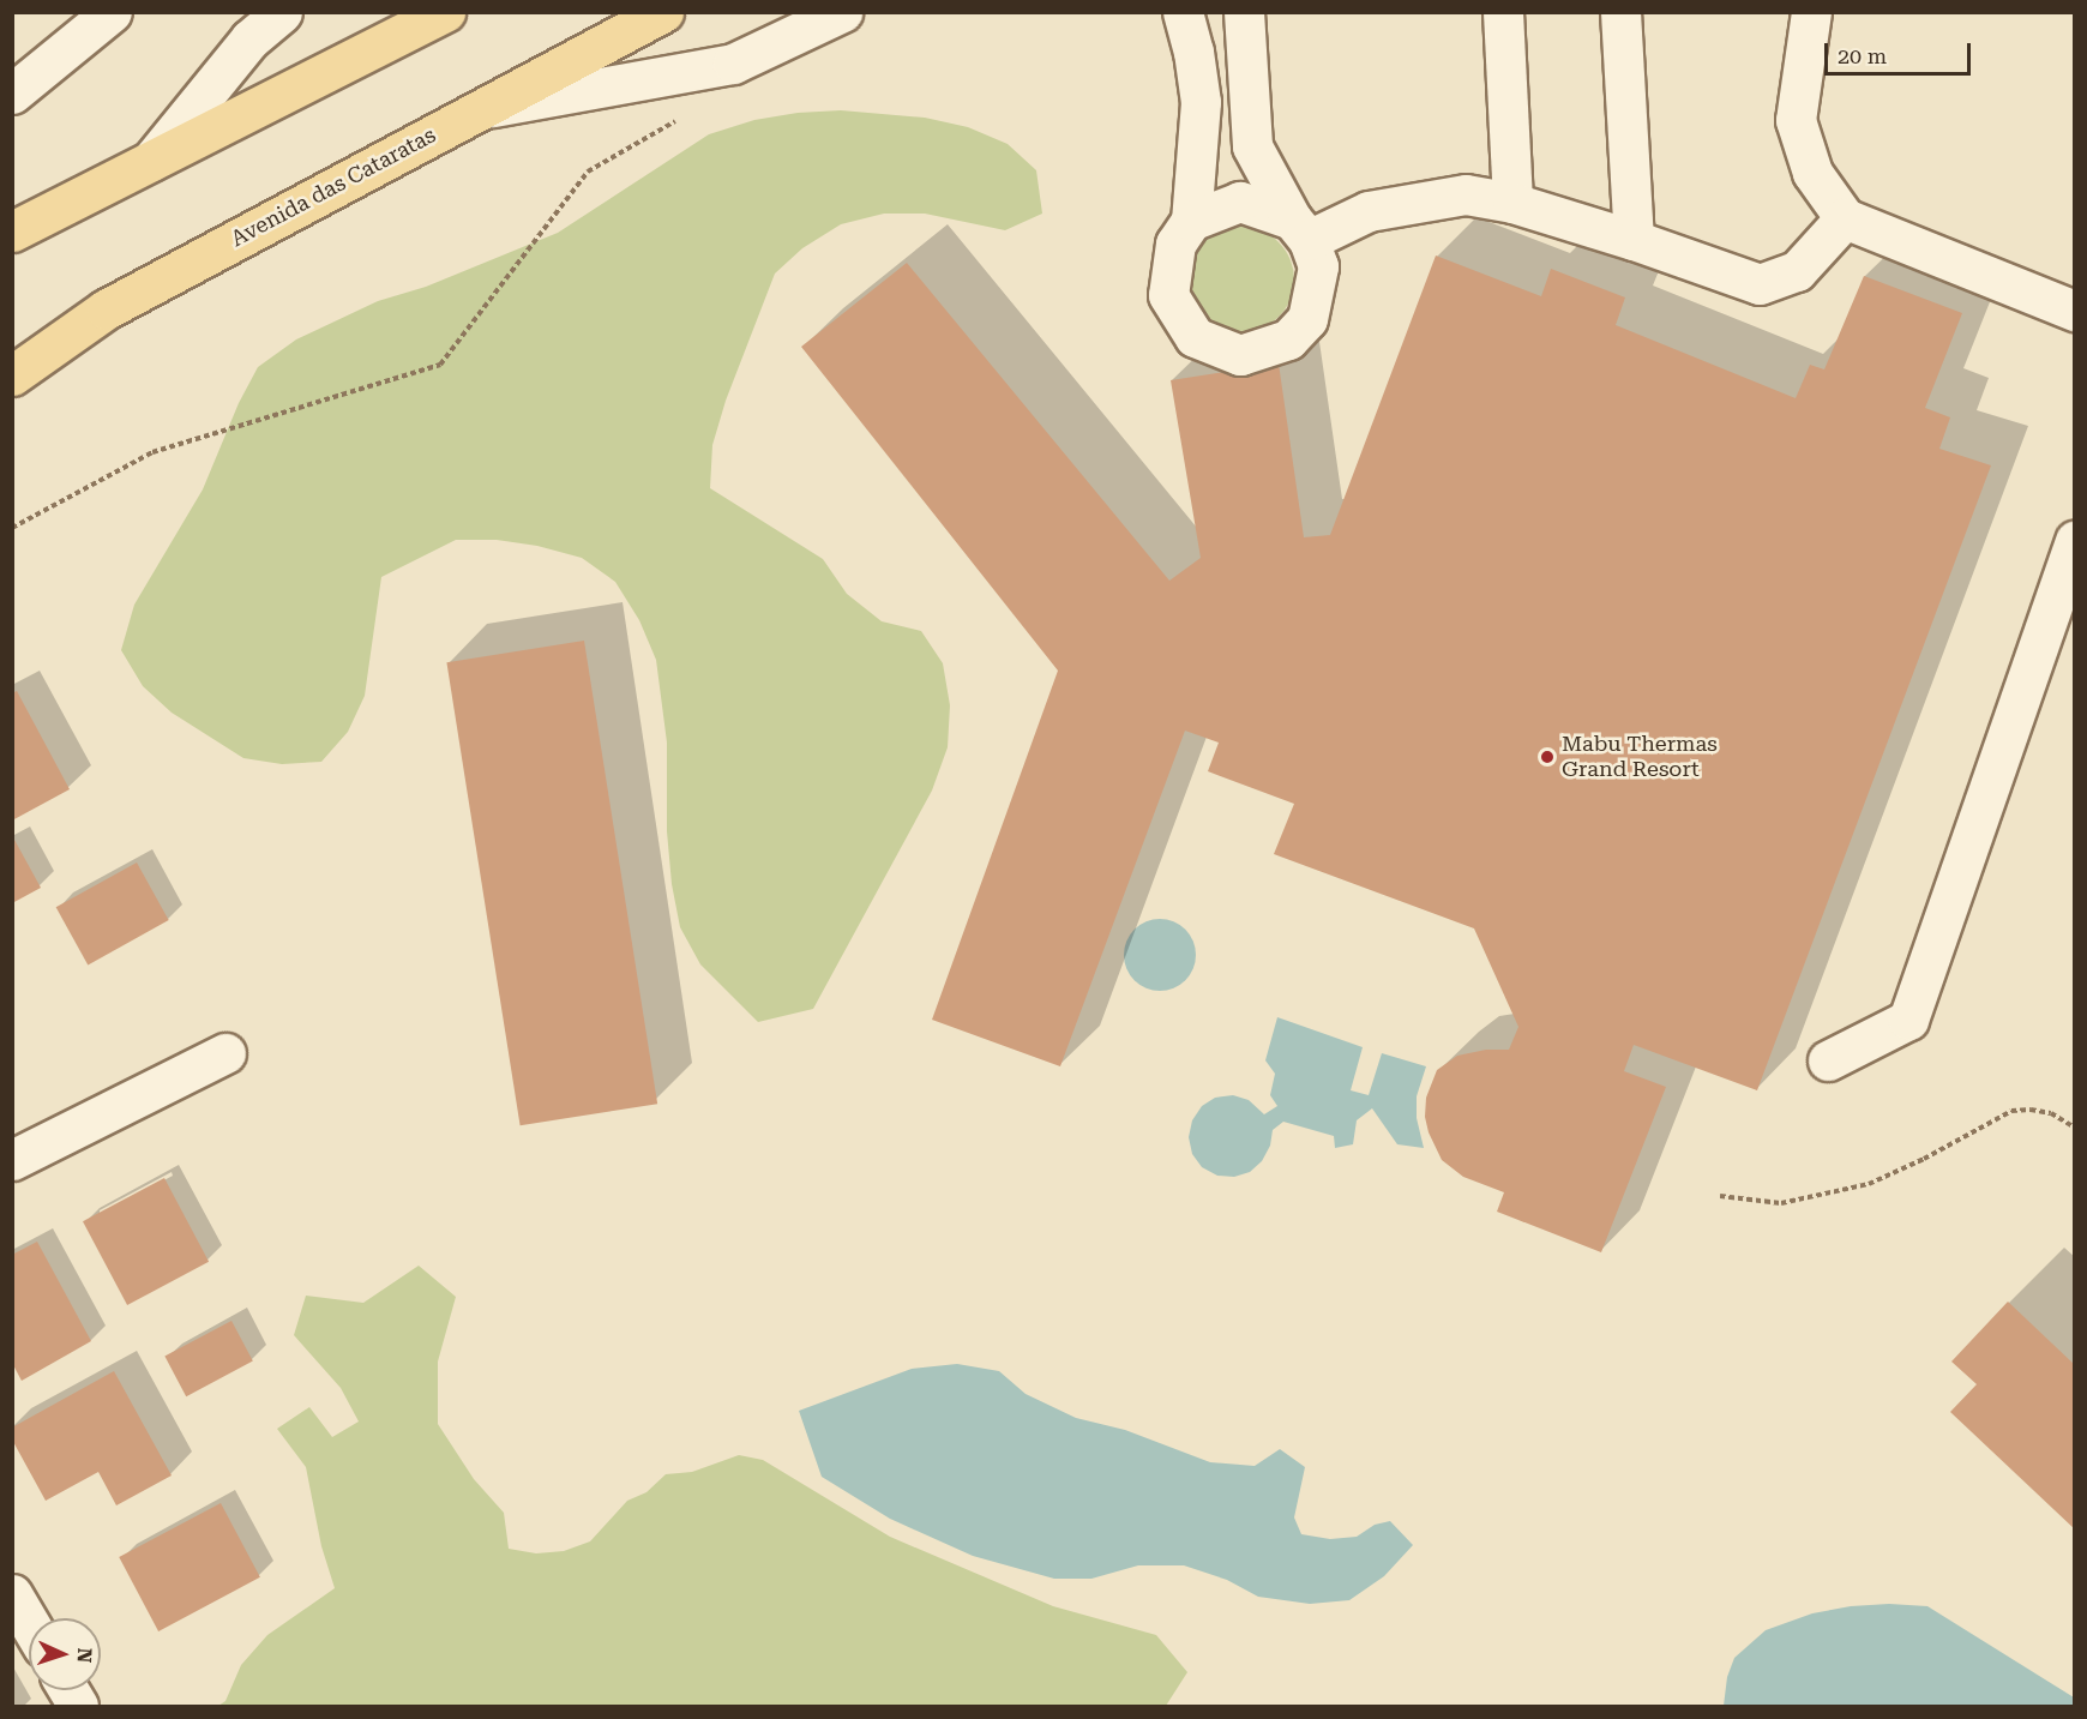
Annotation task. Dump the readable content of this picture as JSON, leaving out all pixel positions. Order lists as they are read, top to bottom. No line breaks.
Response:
{"streets":{"main road":["Avenida das Cataratas"]},"places":["Mabu Thermas Grand Resort"],"scale_bar":"20 m","north":"right"}
